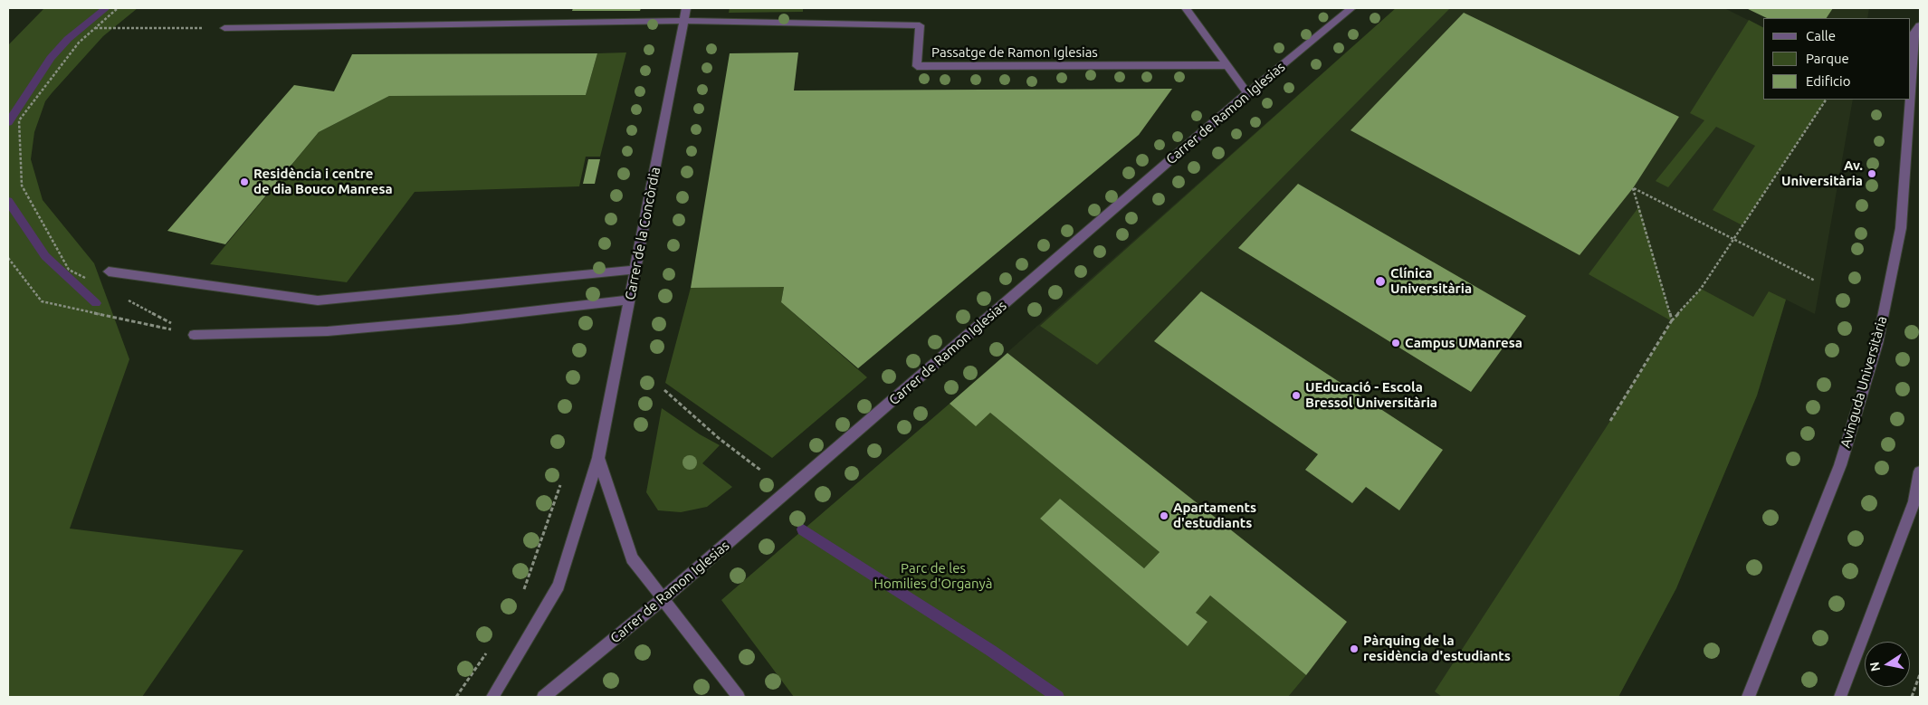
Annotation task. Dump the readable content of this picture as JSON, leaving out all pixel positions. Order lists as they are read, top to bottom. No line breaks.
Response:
{"streets":{"street":["Passatge de Ramon Iglesias","Carrer de Ramon Iglesias","Carrer de la Concòrdia","Avinguda Universitària"]},"crossings":[["Passatge de Ramon Iglesias","Carrer de la Concòrdia"],["Carrer de Ramon Iglesias","Carrer de la Concòrdia"]],"parks":["Parc de les Homilies d'Organyà"],"places":["Av. Universitària","Residència i centre de dia Bouco Manresa","Clínica Universitària","Campus UManresa","UEducació - Escola Bressol Universitària","Apartaments d'estudiants","Pàrquing de la residència d'estudiants"],"legend":["Calle","Parque","Edificio"],"north":"left"}
